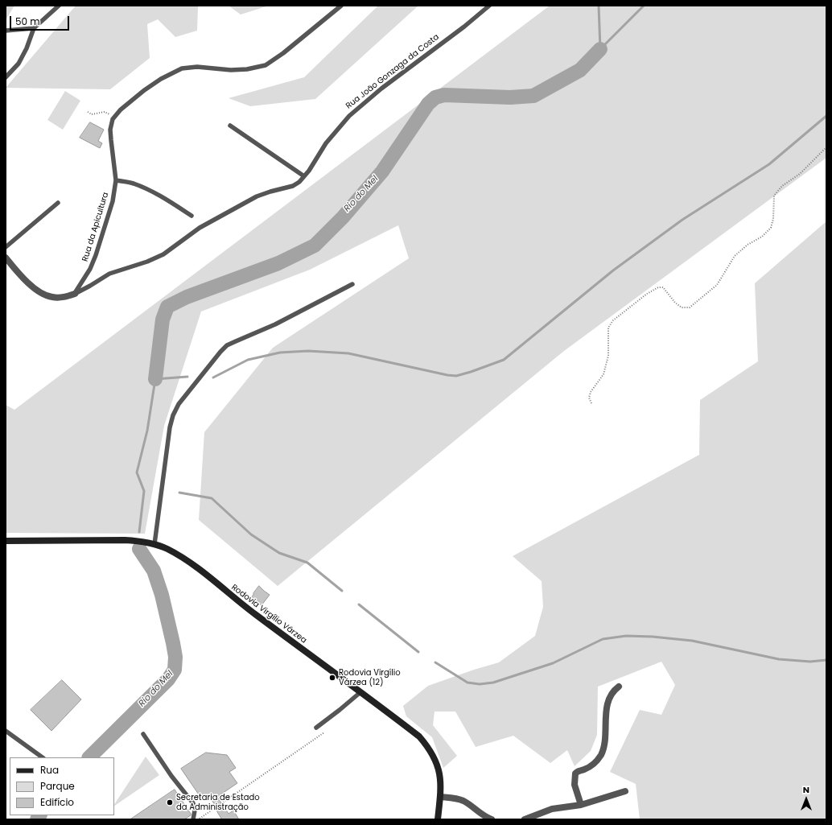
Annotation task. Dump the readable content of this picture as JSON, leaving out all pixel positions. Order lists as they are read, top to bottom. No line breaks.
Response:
{"streets":{"main road":["Rodovia Virgílio Várzea"],"street":["Rua João Gonzaga da Costa"],"lane":["Rua da Apicultura"]},"crossings":[["Rua João Gonzaga da Costa","Rua da Apicultura"]],"water":["Rio do Mel"],"places":["Rodovia Virgílio Várzea (12)","Secretaria de Estado da Administração"],"legend":["Rua","Parque","Edifício"],"scale_bar":"50 m","north":"top"}
